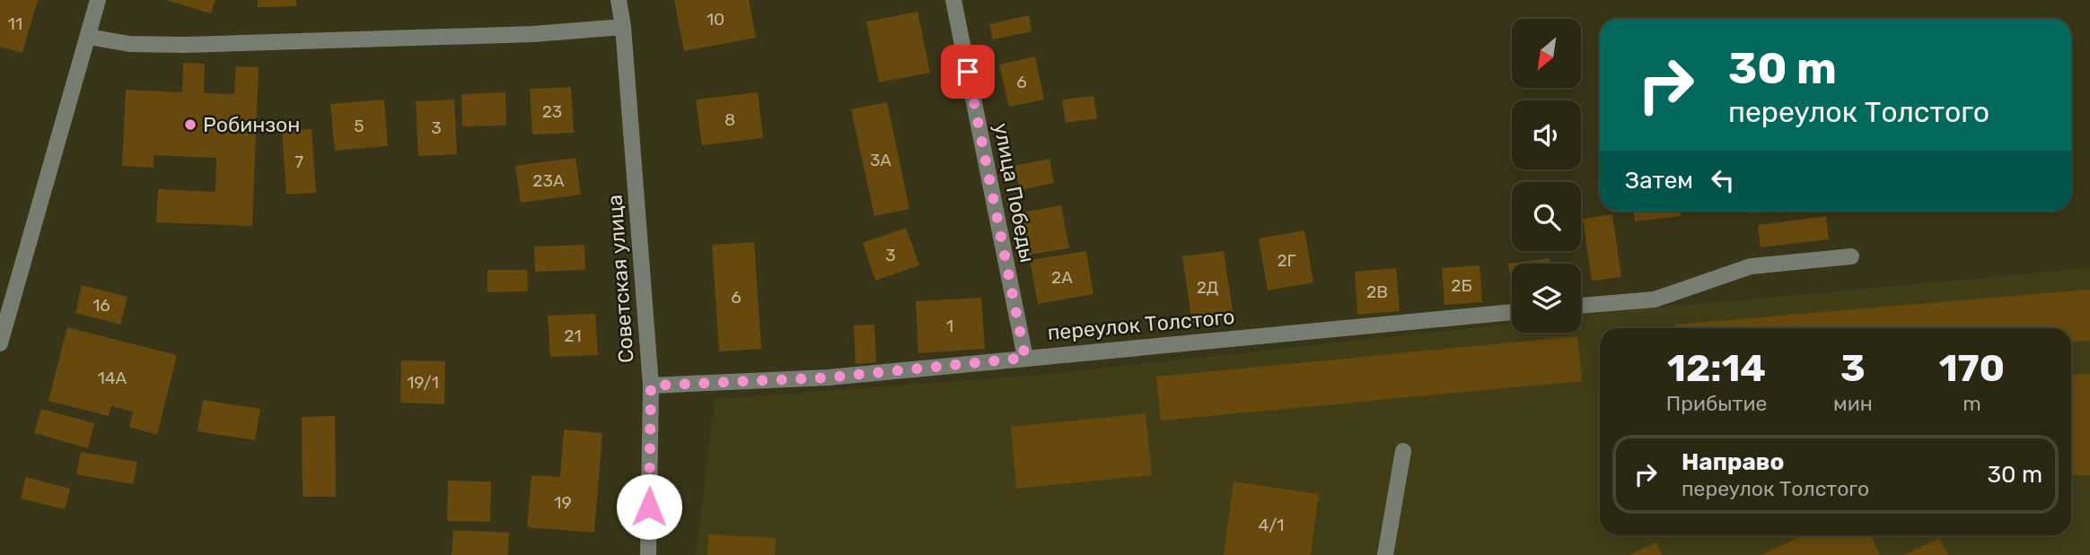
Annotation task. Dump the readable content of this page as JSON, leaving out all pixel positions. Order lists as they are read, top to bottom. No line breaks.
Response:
{"streets":{"street":["улица Победы","Советская улица","переулок Толстого"]},"crossings":[["улица Победы","переулок Толстого"],["Советская улица","переулок Толстого"]],"places":["Робинзон"],"house_numbers":["10","11","6","23","8","5","3","3А","7","23А","3","2Г","2А","2Б","2Д","2В","6","16","1","21","14А","19/1","19","4/1"],"north":"bottom left","page":{"turn":["30 m","переулок Толстого"],"then":"Затем","eta":["12:14","Прибытие","3","мин","170","m"],"list":[{"name":"Направо","note":"переулок Толстого","value":"30 m"}]}}
